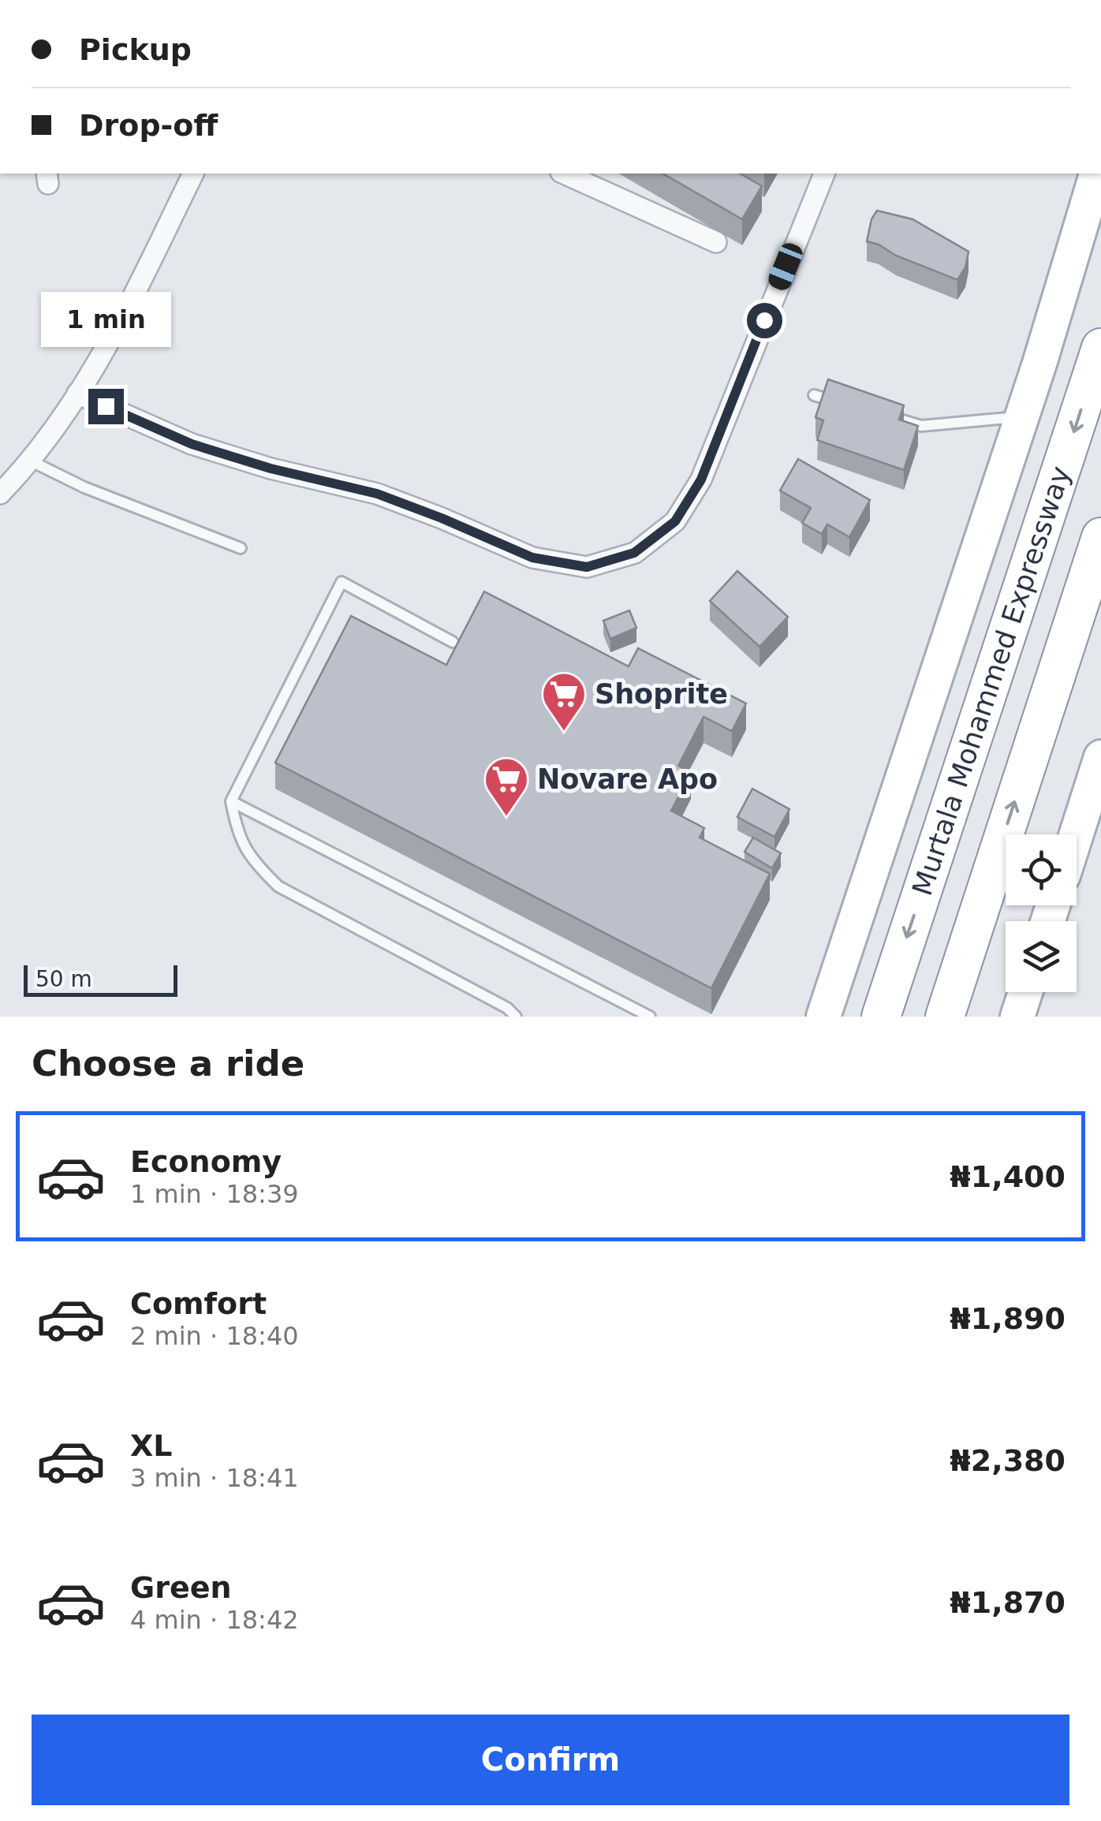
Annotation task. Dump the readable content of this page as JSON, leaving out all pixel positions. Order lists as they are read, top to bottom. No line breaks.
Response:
{"streets":{"highway":["Murtala Mohammed Expressway"]},"places":{"supermarket":["Shoprite","Novare Apo"]},"scale_bar":"50 m","page":{"banner":["Pickup","Drop-off"],"bubble":"1 min","scale":"50 m","heading":"Choose a ride","list":[{"name":"Economy","note":"1 min · 18:39","value":"₦1,400"},{"name":"Comfort","note":"2 min · 18:40","value":"₦1,890"},{"name":"XL","note":"3 min · 18:41","value":"₦2,380"},{"name":"Green","note":"4 min · 18:42","value":"₦1,870"}],"buttons":"Confirm"}}
